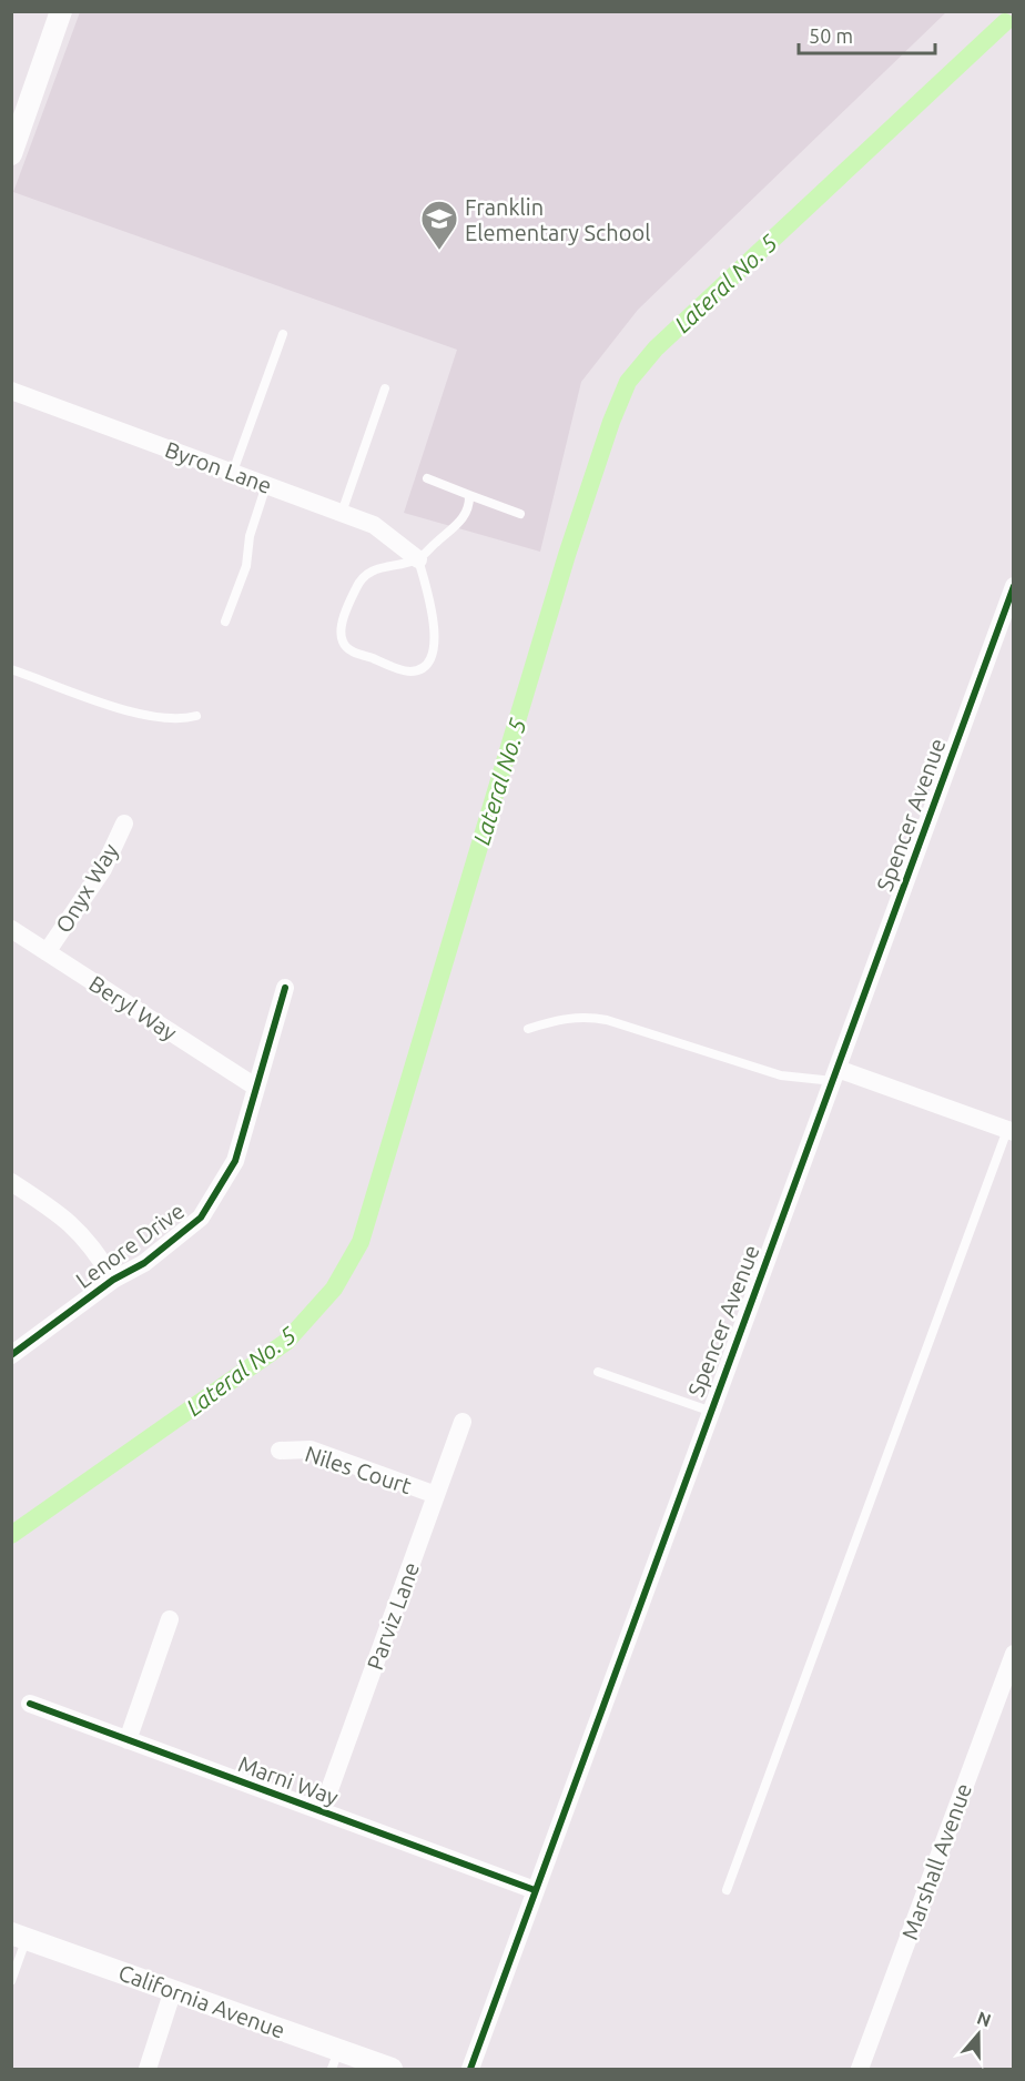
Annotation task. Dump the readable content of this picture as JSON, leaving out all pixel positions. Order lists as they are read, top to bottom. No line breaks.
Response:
{"streets":{"street":["Byron Lane","Spencer Avenue","Onyx Way","Beryl Way","Lenore Drive","Niles Court","Parviz Lane","Marni Way","Marshall Avenue","California Avenue"]},"crossings":[["Spencer Avenue","Marni Way"],["Onyx Way","Beryl Way"],["Beryl Way","Lenore Drive"],["Niles Court","Parviz Lane"],["Parviz Lane","Marni Way"]],"water":["Lateral No. 5"],"places":{"school or university":["Franklin Elementary School"]},"scale_bar":"50 m","north":"top"}
